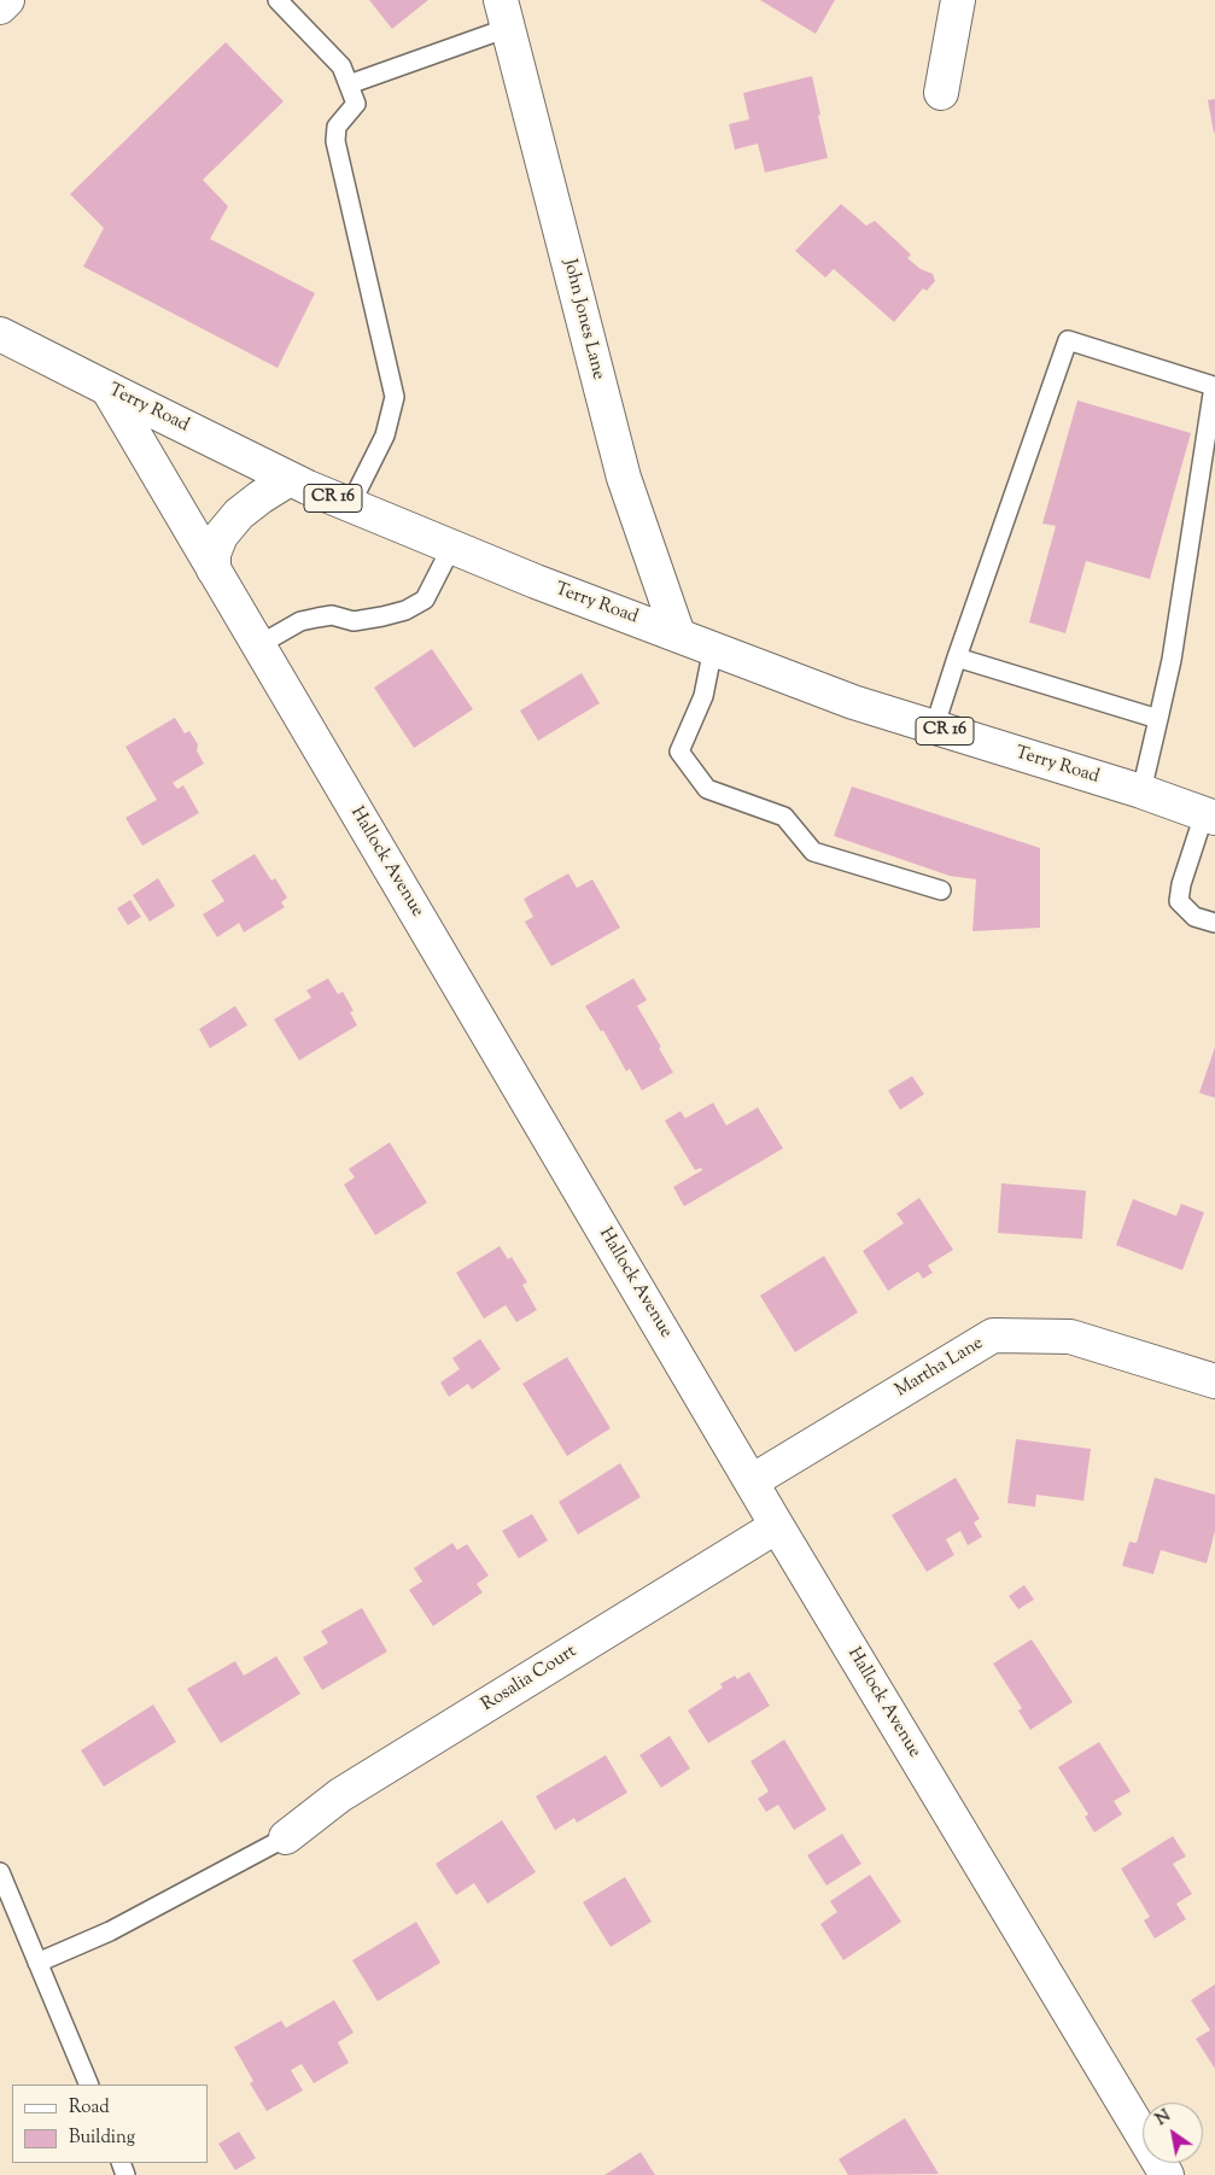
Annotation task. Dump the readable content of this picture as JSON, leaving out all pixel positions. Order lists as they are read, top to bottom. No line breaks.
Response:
{"streets":{"street":["John Jones Lane","Terry Road","CR 16","Hallock Avenue","Martha Lane","Rosalia Court"]},"crossings":[["John Jones Lane","Terry Road"],["Terry Road","Hallock Avenue"],["Hallock Avenue","Martha Lane"],["Hallock Avenue","Rosalia Court"]],"legend":["Road","Building"],"north":"top left"}
